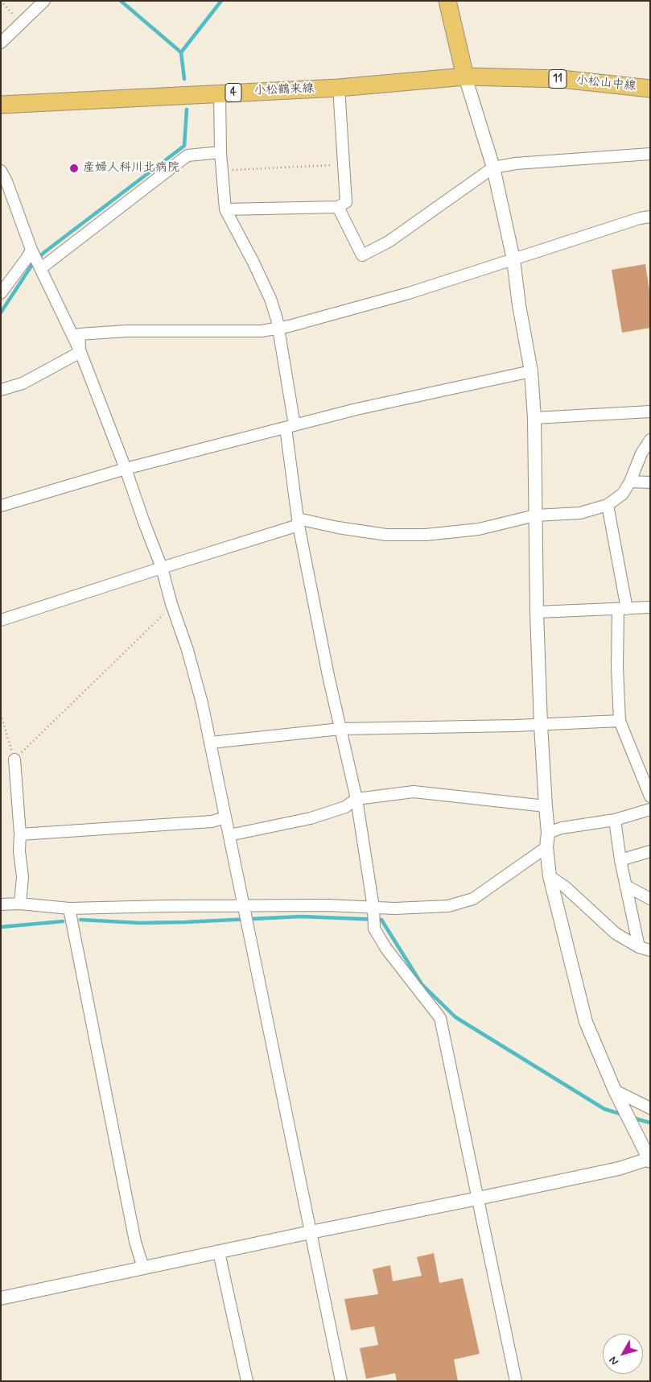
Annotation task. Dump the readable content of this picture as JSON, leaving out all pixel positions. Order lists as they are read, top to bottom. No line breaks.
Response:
{"streets":{"main road":["11","小松山中線","小松鶴来線","4"]},"crossings":[["小松山中線","小松鶴来線"]],"places":["産婦人科川北病院"],"north":"bottom left"}
